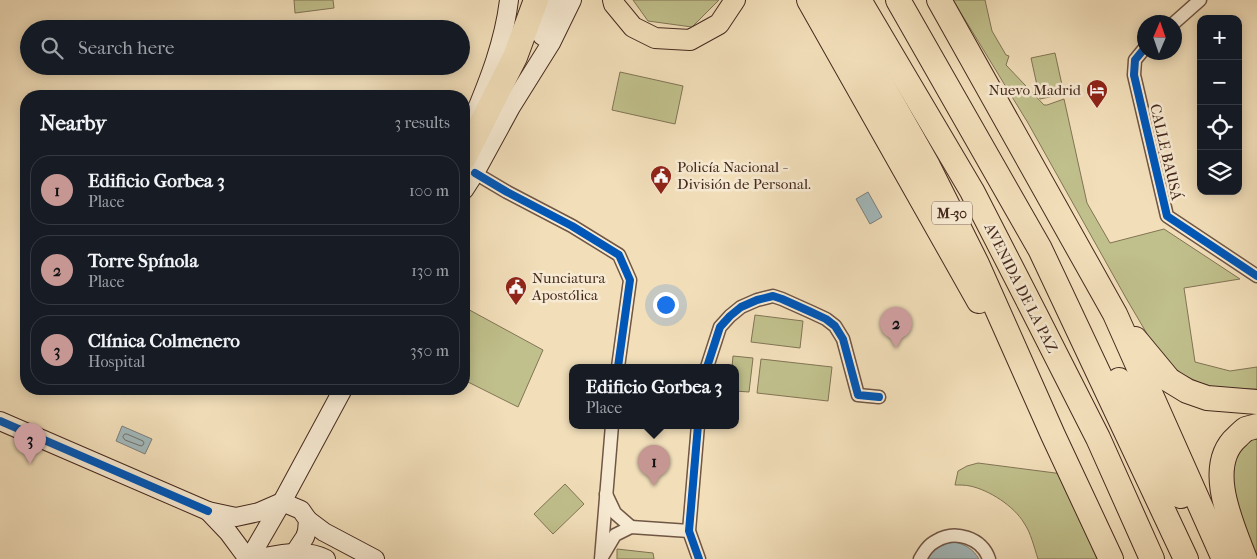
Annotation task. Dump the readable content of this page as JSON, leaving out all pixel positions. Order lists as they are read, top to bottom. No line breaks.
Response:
{"streets":{"highway":["M-30","AVENIDA DE LA PAZ"],"street":["CALLE BAUSÁ"]},"places":{"hotel":["Nuevo Madrid"],"public building":["Policía Nacional - División de Personal.","Nunciatura Apostólica"]},"north":"top","page":{"map_buttons":["+","−"],"search":"Search here","heading":["Nearby","3 results"],"list":[{"mark":"1","name":"Edificio Gorbea 3","note":"Place","value":"100 m"},{"mark":"2","name":"Torre Spínola","note":"Place","value":"130 m"},{"mark":"3","name":"Clínica Colmenero","note":"Hospital","value":"350 m"}],"pins":["2","3","1"],"popup":["Edificio Gorbea 3","Place"]}}
